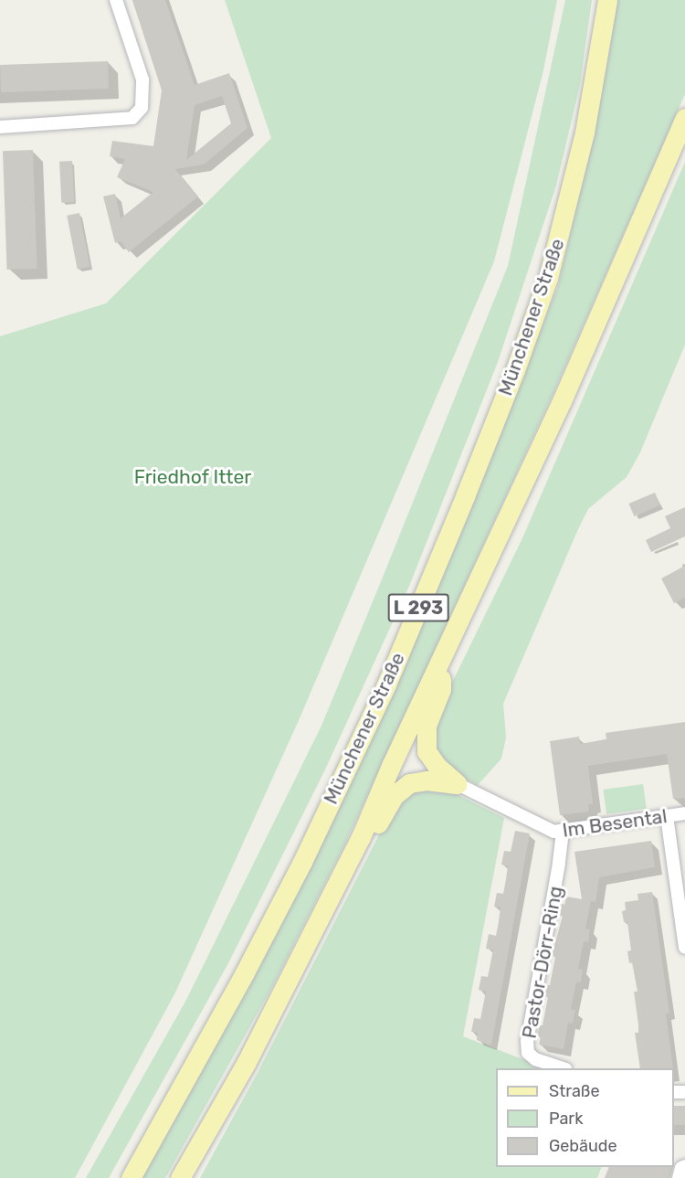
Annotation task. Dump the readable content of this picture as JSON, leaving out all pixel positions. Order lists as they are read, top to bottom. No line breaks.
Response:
{"streets":{"main road":["Münchener Straße","L 293"],"street":["Im Besental","Pastor-Dörr-Ring"]},"crossings":[["Im Besental","Pastor-Dörr-Ring"]],"parks":["Friedhof Itter"],"legend":["Straße","Park","Gebäude"]}
